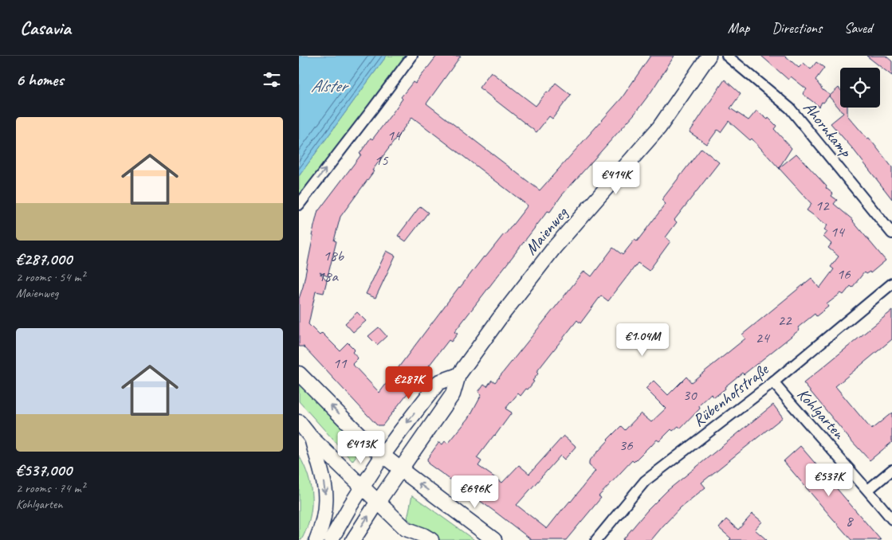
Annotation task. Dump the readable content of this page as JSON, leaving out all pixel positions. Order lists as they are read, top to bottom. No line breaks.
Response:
{"streets":{"main road":["Maienweg"],"street":["Ahornkamp","Rübenhofstraße","Kohlgarten"]},"crossings":[["Rübenhofstraße","Kohlgarten"]],"water":["Alster"],"house_numbers":["14","15","12","14","18b","16","18a","22","24","11","30","36","8"],"page":{"header":"Casavia","nav":["Map","Directions","Saved"],"heading":"6 homes","list":[{"name":"€287,000","note":"2 rooms · 54 m² · Maienweg"},{"name":"€537,000","note":"2 rooms · 74 m² · Kohlgarten"}],"price":["€414K","€1.04M","€287K","€413K","€537K","€696K"]}}
